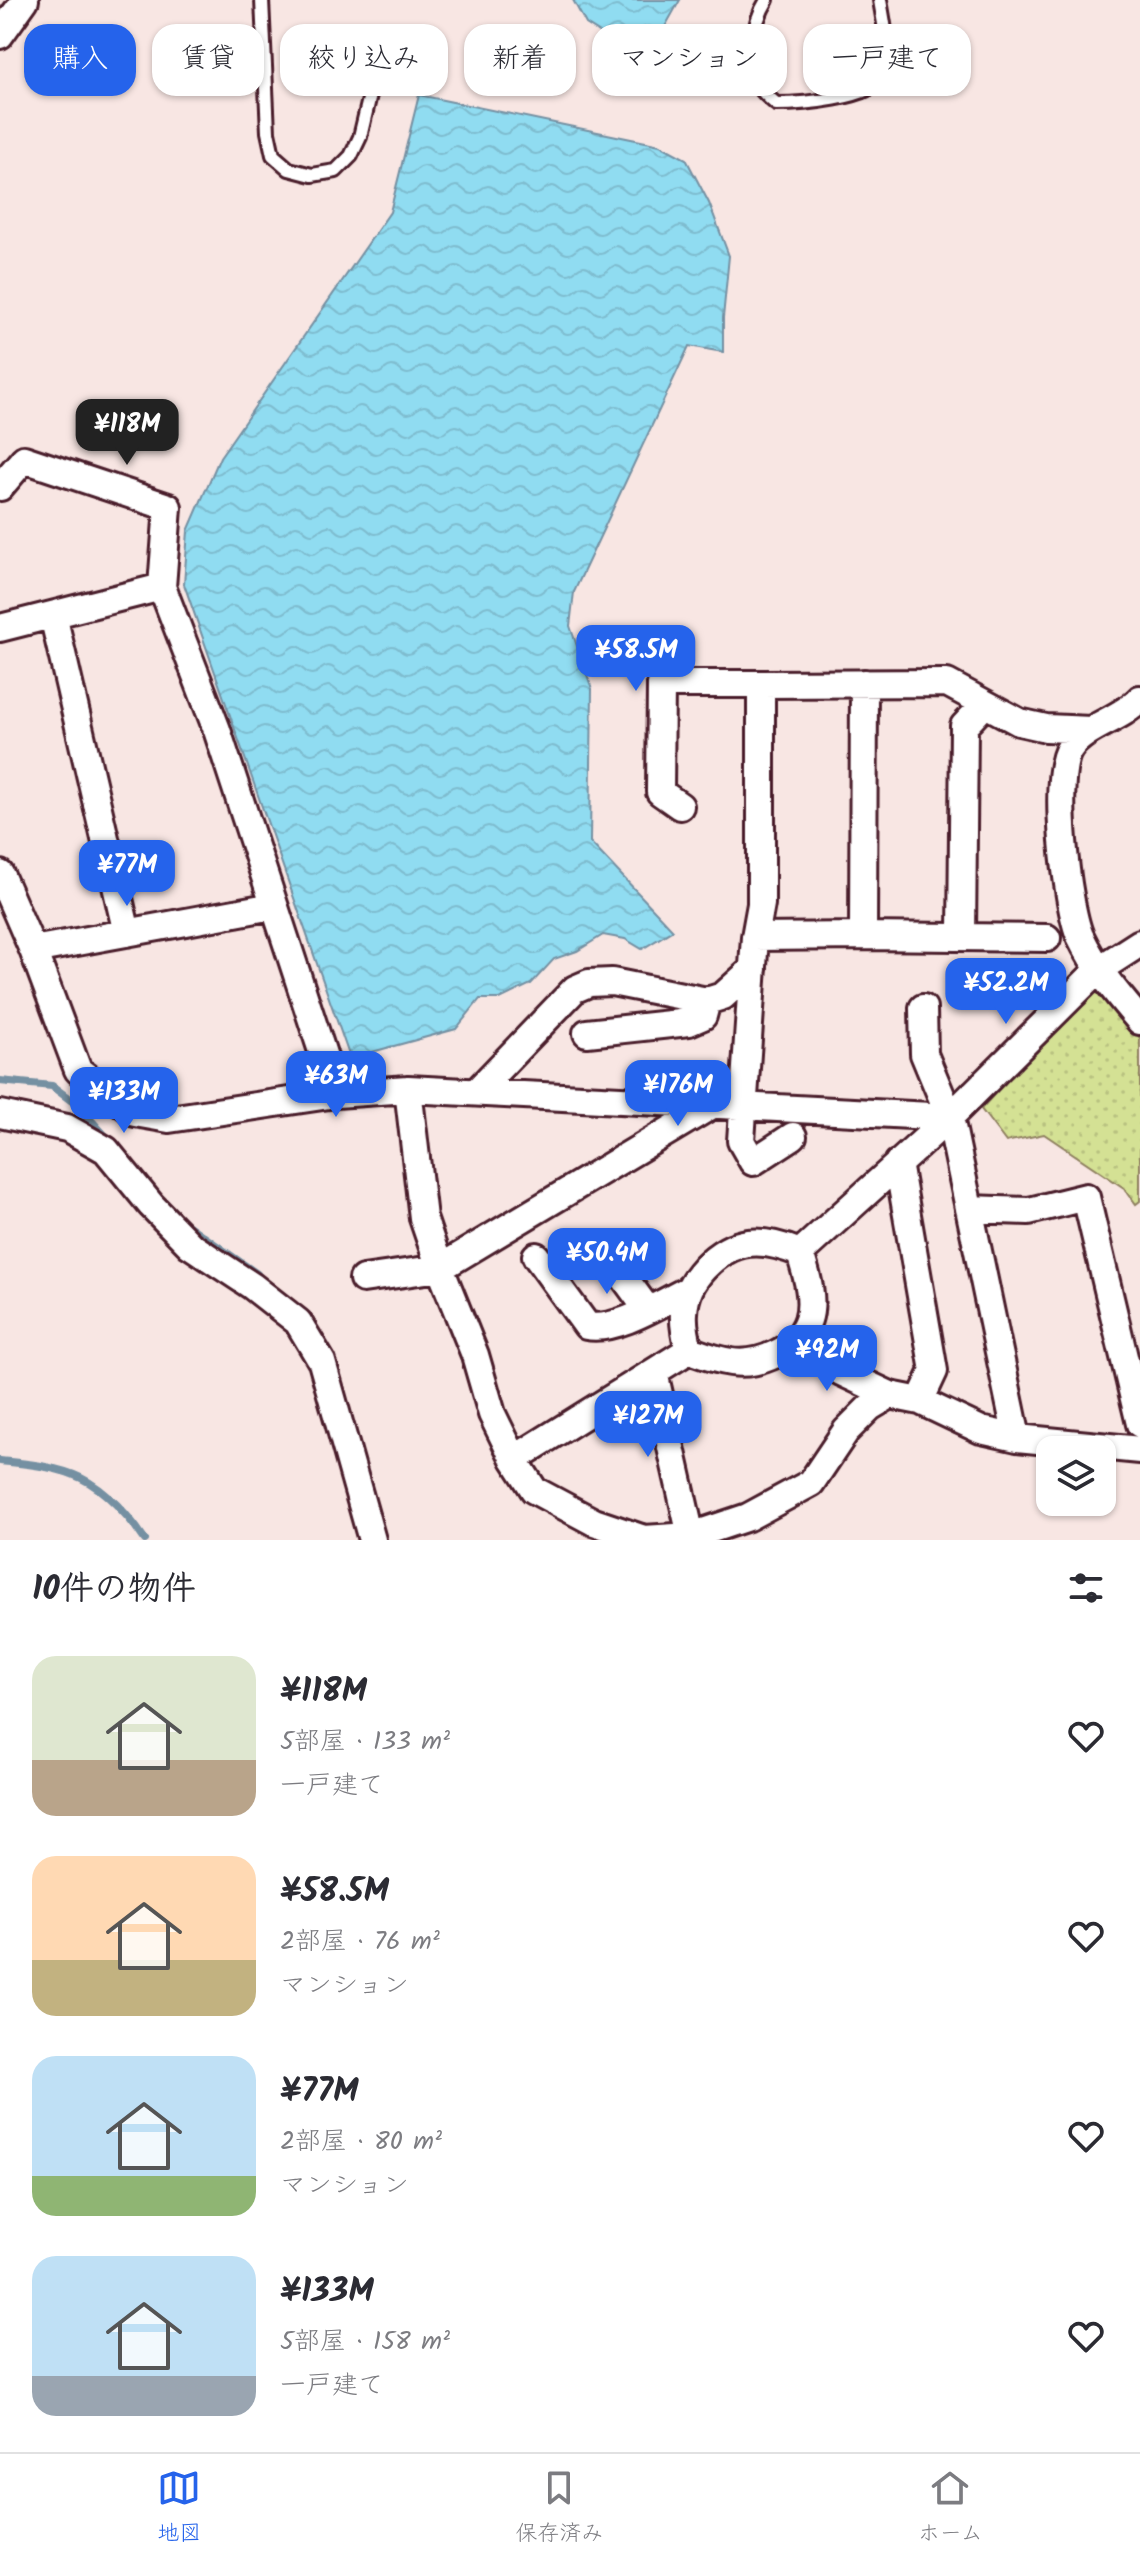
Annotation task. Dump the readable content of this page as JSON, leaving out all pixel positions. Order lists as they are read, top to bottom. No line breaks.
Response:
{"page":{"chip":["購入","賃貸","絞り込み","新着","マンション","一戸建て"],"price":["¥118M","¥58.5M","¥77M","¥52.2M","¥63M","¥176M","¥133M","¥50.4M","¥92M","¥127M"],"heading":"10件の物件","list":[{"name":"¥118M","note":"5部屋 · 133 m² · 一戸建て"},{"name":"¥58.5M","note":"2部屋 · 76 m² · マンション"},{"name":"¥77M","note":"2部屋 · 80 m² · マンション"},{"name":"¥133M","note":"5部屋 · 158 m² · 一戸建て"}],"tabs":["地図","保存済み","ホーム"]}}
